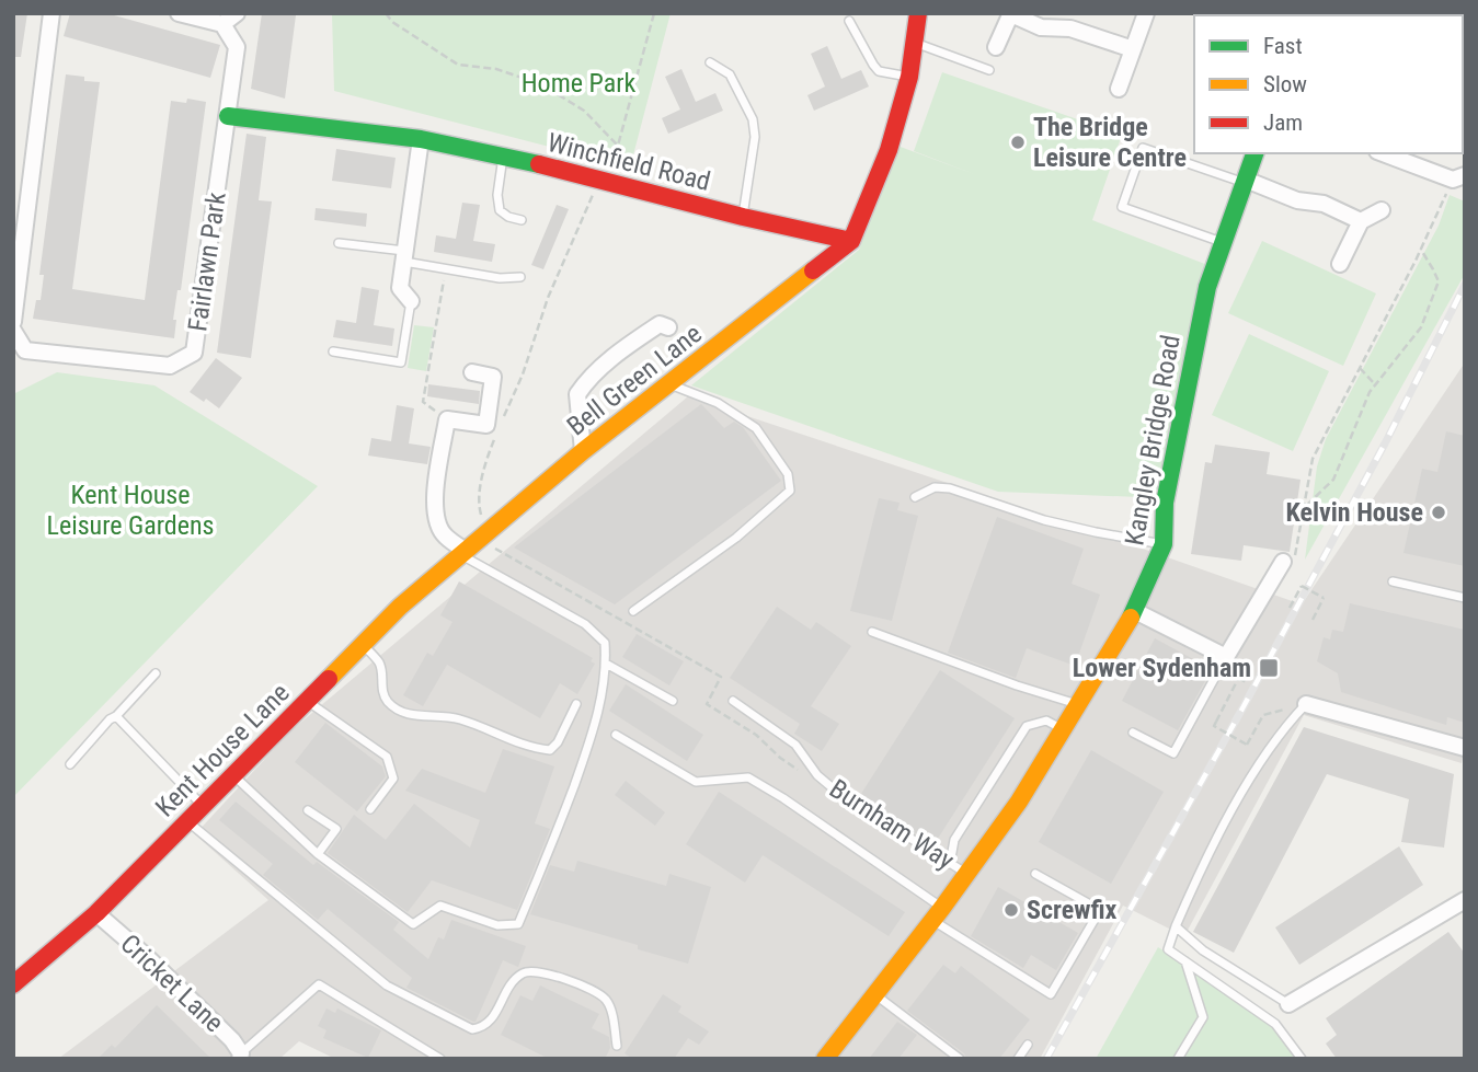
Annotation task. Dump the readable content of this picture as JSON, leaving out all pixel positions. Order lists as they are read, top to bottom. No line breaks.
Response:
{"streets":{"street":["Winchfield Road","Fairlawn Park","Bell Green Lane","Kangley Bridge Road","Kent House Lane","Cricket Lane"],"lane":["Burnham Way"]},"crossings":[["Winchfield Road","Fairlawn Park"],["Winchfield Road","Bell Green Lane"],["Bell Green Lane","Kent House Lane"],["Kangley Bridge Road","Burnham Way"],["Kent House Lane","Cricket Lane"]],"parks":["Home Park","Kent House Leisure Gardens"],"places":{"other":["The Bridge Leisure Centre","Kelvin House","Screwfix"],"transit":["Lower Sydenham"]},"legend":["Fast","Slow","Jam"]}
